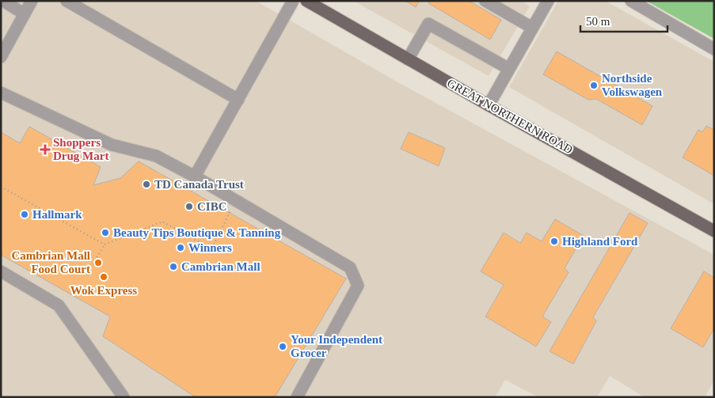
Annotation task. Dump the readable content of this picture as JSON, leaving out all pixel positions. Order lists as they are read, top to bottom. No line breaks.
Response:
{"streets":{"main road":["GREAT NORTHERN ROAD"]},"places":{"other":["Northside Volkswagen","TD Canada Trust","CIBC","Hallmark","Beauty Tips Boutique & Tanning","Highland Ford","Winners","Cambrian Mall Food Court","Cambrian Mall","Wok Express","Your Independent Grocer"],"health":["Shoppers Drug Mart"]},"scale_bar":"50 m"}
